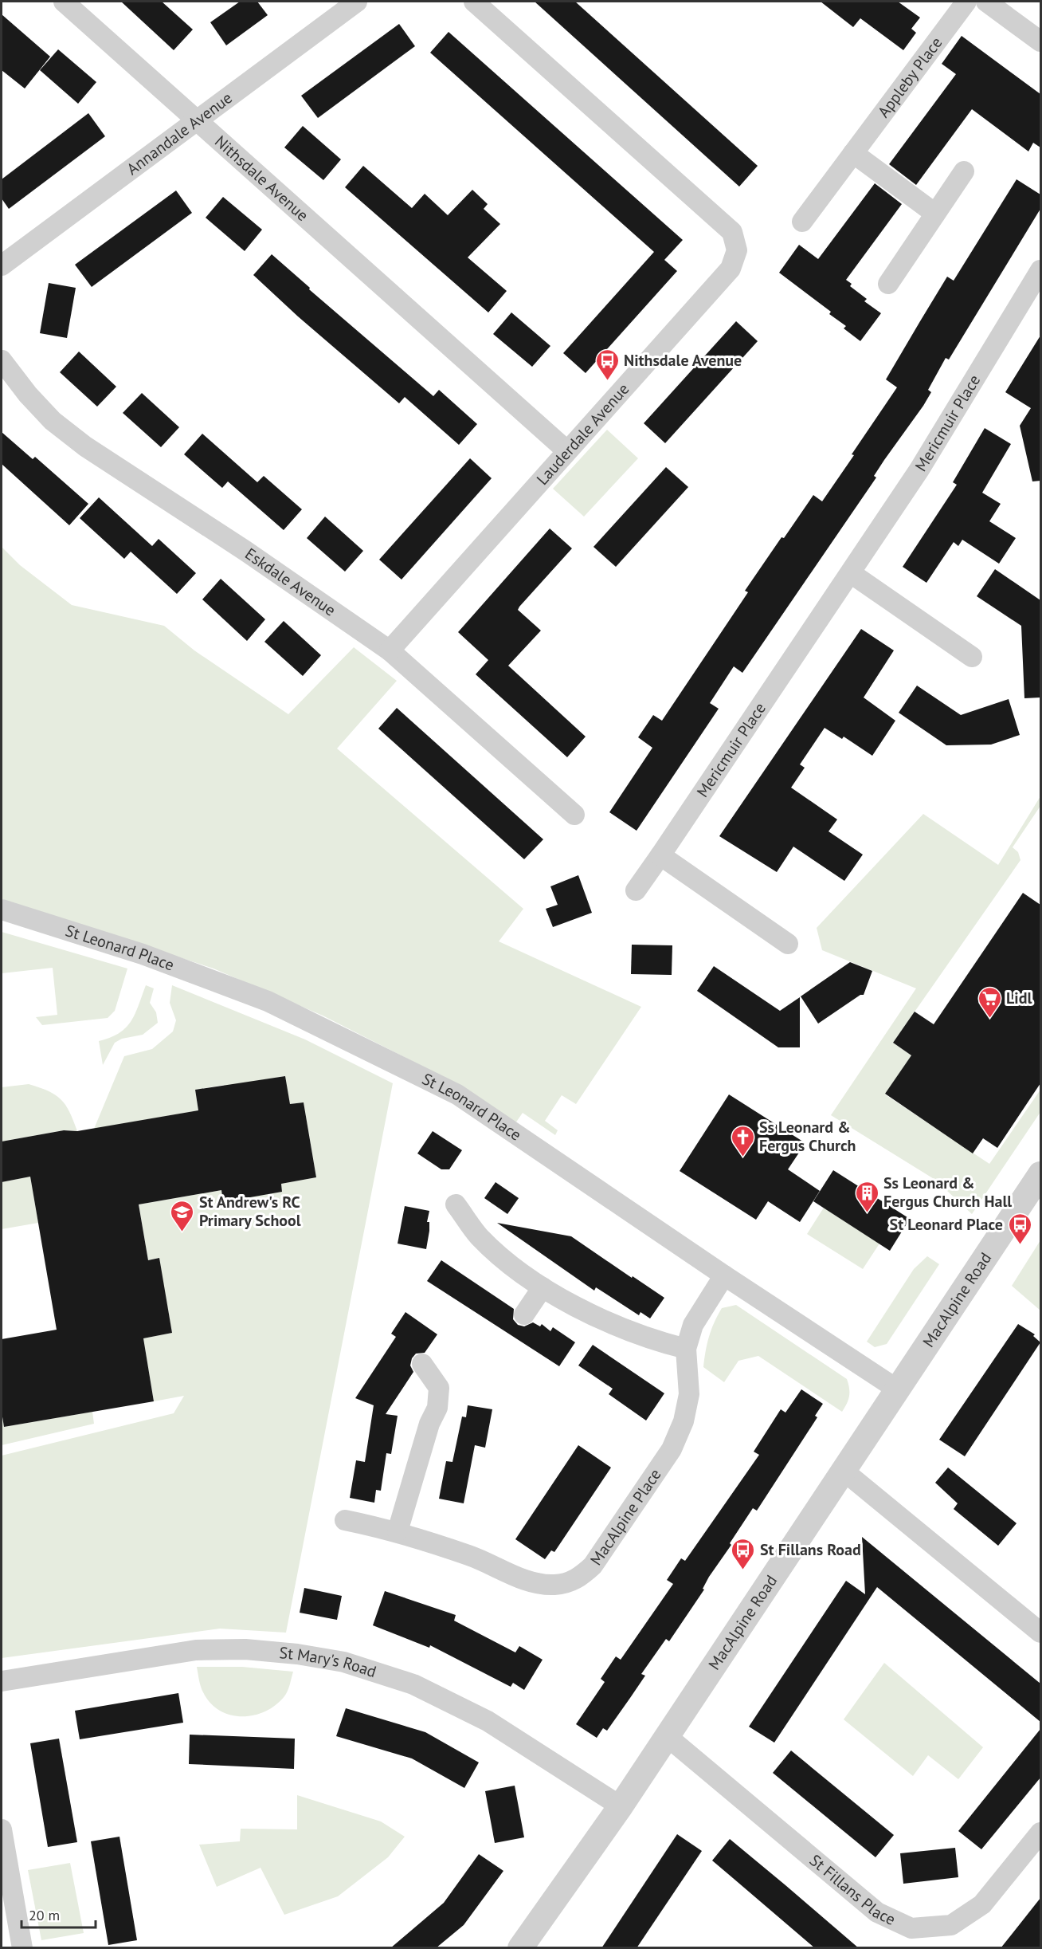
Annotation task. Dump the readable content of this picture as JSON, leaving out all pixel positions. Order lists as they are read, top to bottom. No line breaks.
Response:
{"streets":{"street":["Appleby Place","Annandale Avenue","Nithsdale Avenue","Mericmuir Place","Lauderdale Avenue","Eskdale Avenue","St Leonard Place","MacAlpine Road","MacAlpine Place","St Mary's Road","St Fillans Place"]},"crossings":[["Annandale Avenue","Nithsdale Avenue"],["Nithsdale Avenue","Lauderdale Avenue"],["Lauderdale Avenue","Eskdale Avenue"],["St Leonard Place","MacAlpine Road"],["St Leonard Place","MacAlpine Place"],["MacAlpine Road","St Mary's Road"],["MacAlpine Road","St Fillans Place"]],"places":{"bus stop":["Nithsdale Avenue","St Leonard Place","St Fillans Road"],"supermarket":["Lidl"],"church":["Ss Leonard & Fergus Church"],"building":["Ss Leonard & Fergus Church Hall"],"school or university":["St Andrew's RC Primary School"]},"scale_bar":"20 m"}
